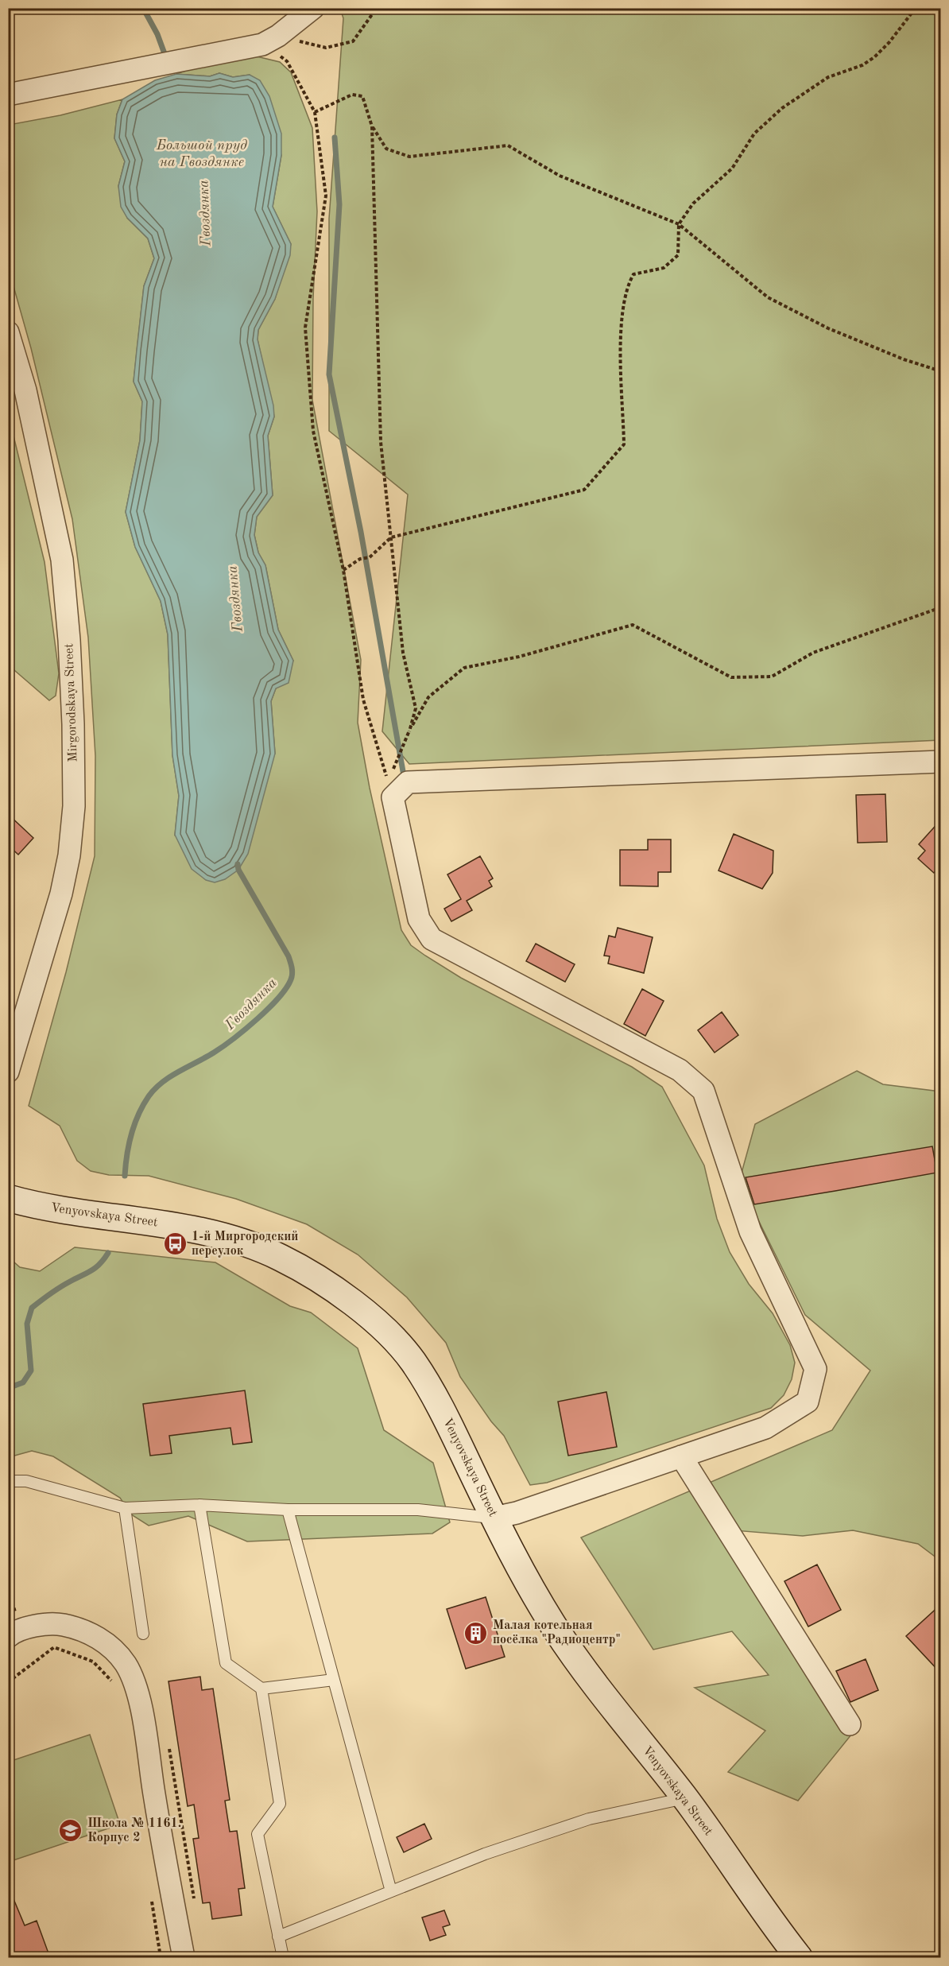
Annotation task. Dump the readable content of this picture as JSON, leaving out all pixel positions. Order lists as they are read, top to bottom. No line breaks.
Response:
{"streets":{"street":["Mirgorodskaya Street","Venyovskaya Street"]},"water":["Большой пруд на Гвоздянке","Гвоздянка"],"places":{"bus stop":["1-й Миргородский переулок"],"building":["Малая котельная посёлка \"Радиоцентр\""],"school or university":["Школа № 1161. Корпус 2"]}}
